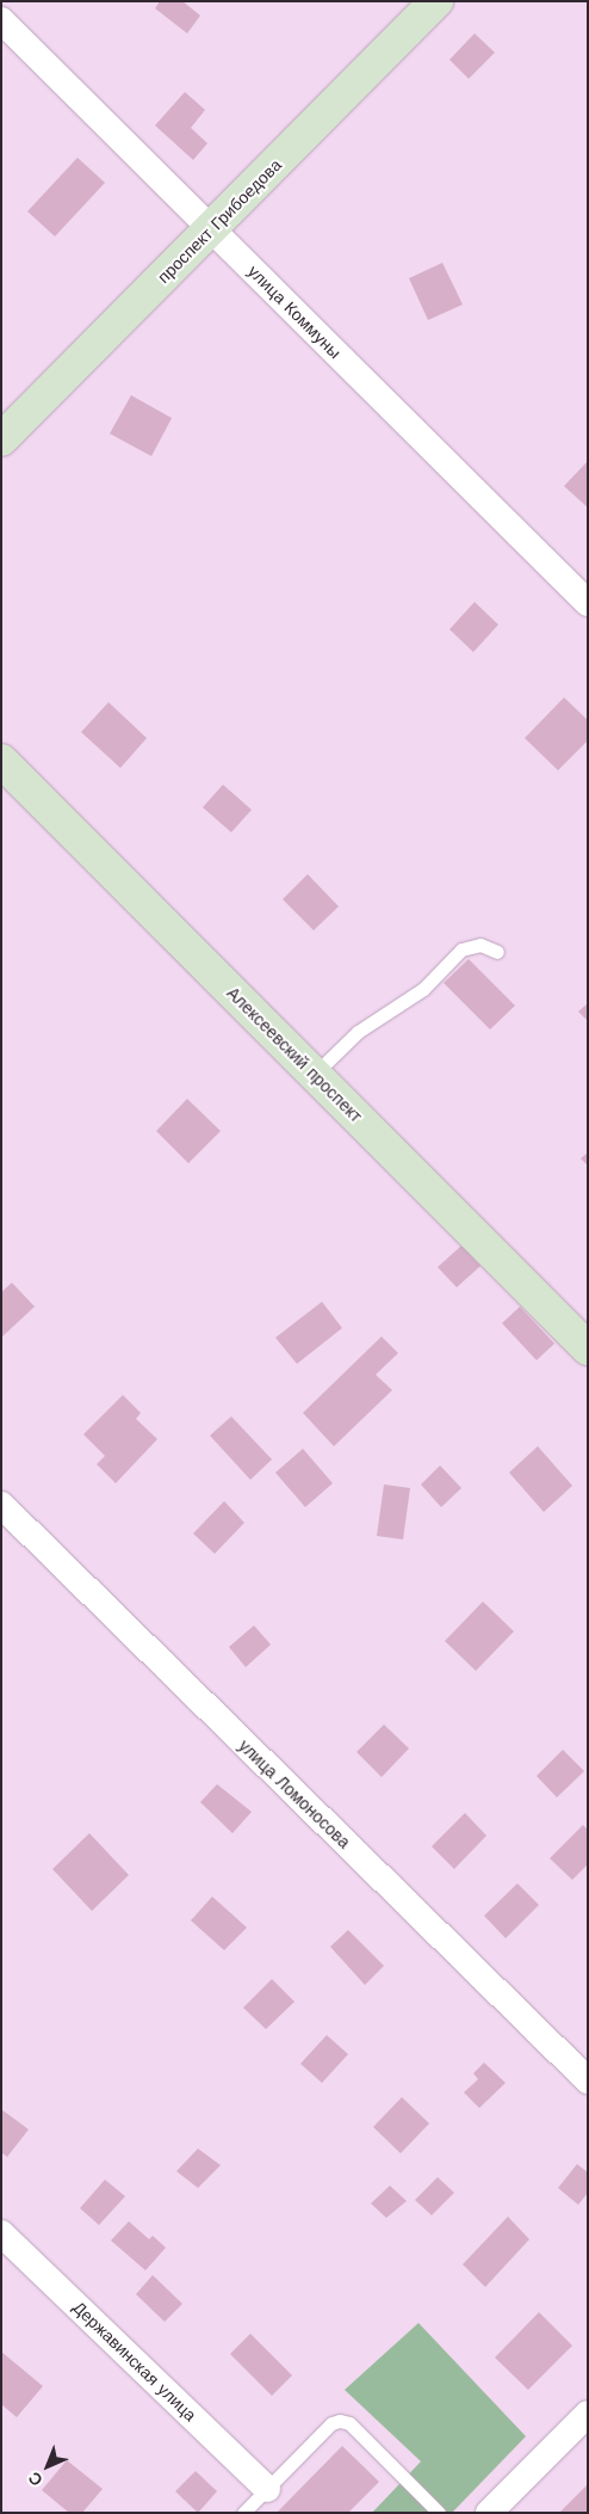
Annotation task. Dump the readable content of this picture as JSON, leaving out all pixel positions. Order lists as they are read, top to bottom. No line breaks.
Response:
{"streets":{"street":["проспект Грибоедова","улица Коммуны","Алексеевский проспект","улица Ломоносова","Державинская улица"]},"crossings":[["проспект Грибоедова","улица Коммуны"]],"north":"bottom left"}
